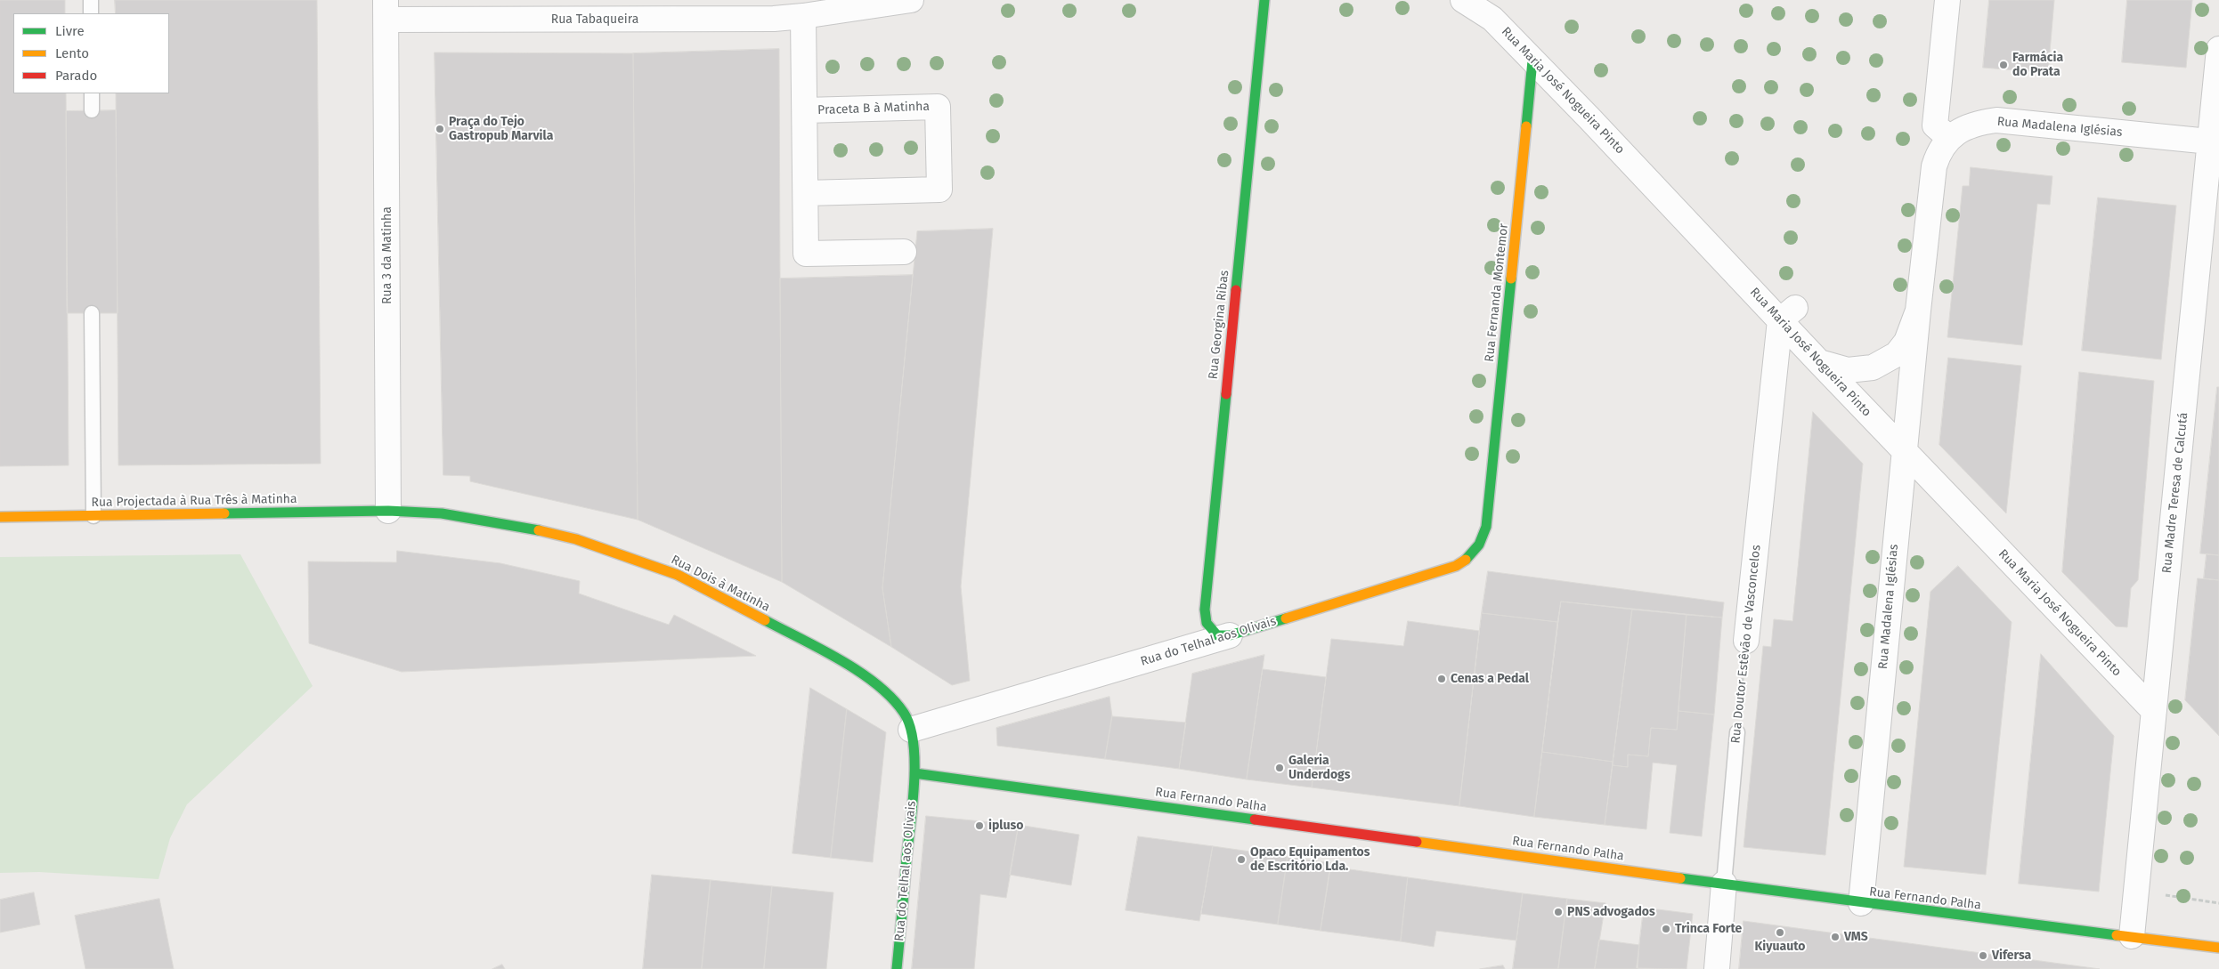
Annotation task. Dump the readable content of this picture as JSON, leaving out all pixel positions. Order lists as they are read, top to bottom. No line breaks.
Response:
{"streets":{"street":["Rua Tabaqueira","Rua Maria José Nogueira Pinto","Praceta B à Matinha","Rua Madalena Iglésias","Rua 3 da Matinha","Rua Fernanda Montemor","Rua Georgina Ribas","Rua Madre Teresa de Calcutá","Rua Projectada à Rua Três à Matinha","Rua Dois à Matinha","Rua do Telhal aos Olivais","Rua Doutor Estêvão de Vasconcelos","Rua Fernando Palha"]},"crossings":[["Rua Tabaqueira","Praceta B à Matinha"],["Rua Tabaqueira","Rua 3 da Matinha"],["Rua Maria José Nogueira Pinto","Rua Madalena Iglésias"],["Rua Maria José Nogueira Pinto","Rua Fernanda Montemor"],["Rua Maria José Nogueira Pinto","Rua Madre Teresa de Calcutá"],["Rua Maria José Nogueira Pinto","Rua Doutor Estêvão de Vasconcelos"],["Rua Madalena Iglésias","Rua Madre Teresa de Calcutá"],["Rua Madalena Iglésias","Rua Fernando Palha"],["Rua 3 da Matinha","Rua Projectada à Rua Três à Matinha"],["Rua 3 da Matinha","Rua Dois à Matinha"],["Rua Fernanda Montemor","Rua do Telhal aos Olivais"],["Rua Georgina Ribas","Rua do Telhal aos Olivais"],["Rua Madre Teresa de Calcutá","Rua Fernando Palha"],["Rua Projectada à Rua Três à Matinha","Rua Dois à Matinha"],["Rua Dois à Matinha","Rua do Telhal aos Olivais"],["Rua Dois à Matinha","Rua Fernando Palha"],["Rua do Telhal aos Olivais","Rua Fernando Palha"],["Rua Doutor Estêvão de Vasconcelos","Rua Fernando Palha"]],"places":["Farmácia do Prata","Praça do Tejo Gastropub Marvila","Cenas a Pedal","Galeria Underdogs","ipluso","Opaco Equipamentos de Escritório Lda.","PNS advogados","Trinca Forte","Kiyuauto","VMS","Vifersa"],"legend":["Livre","Lento","Parado"]}
